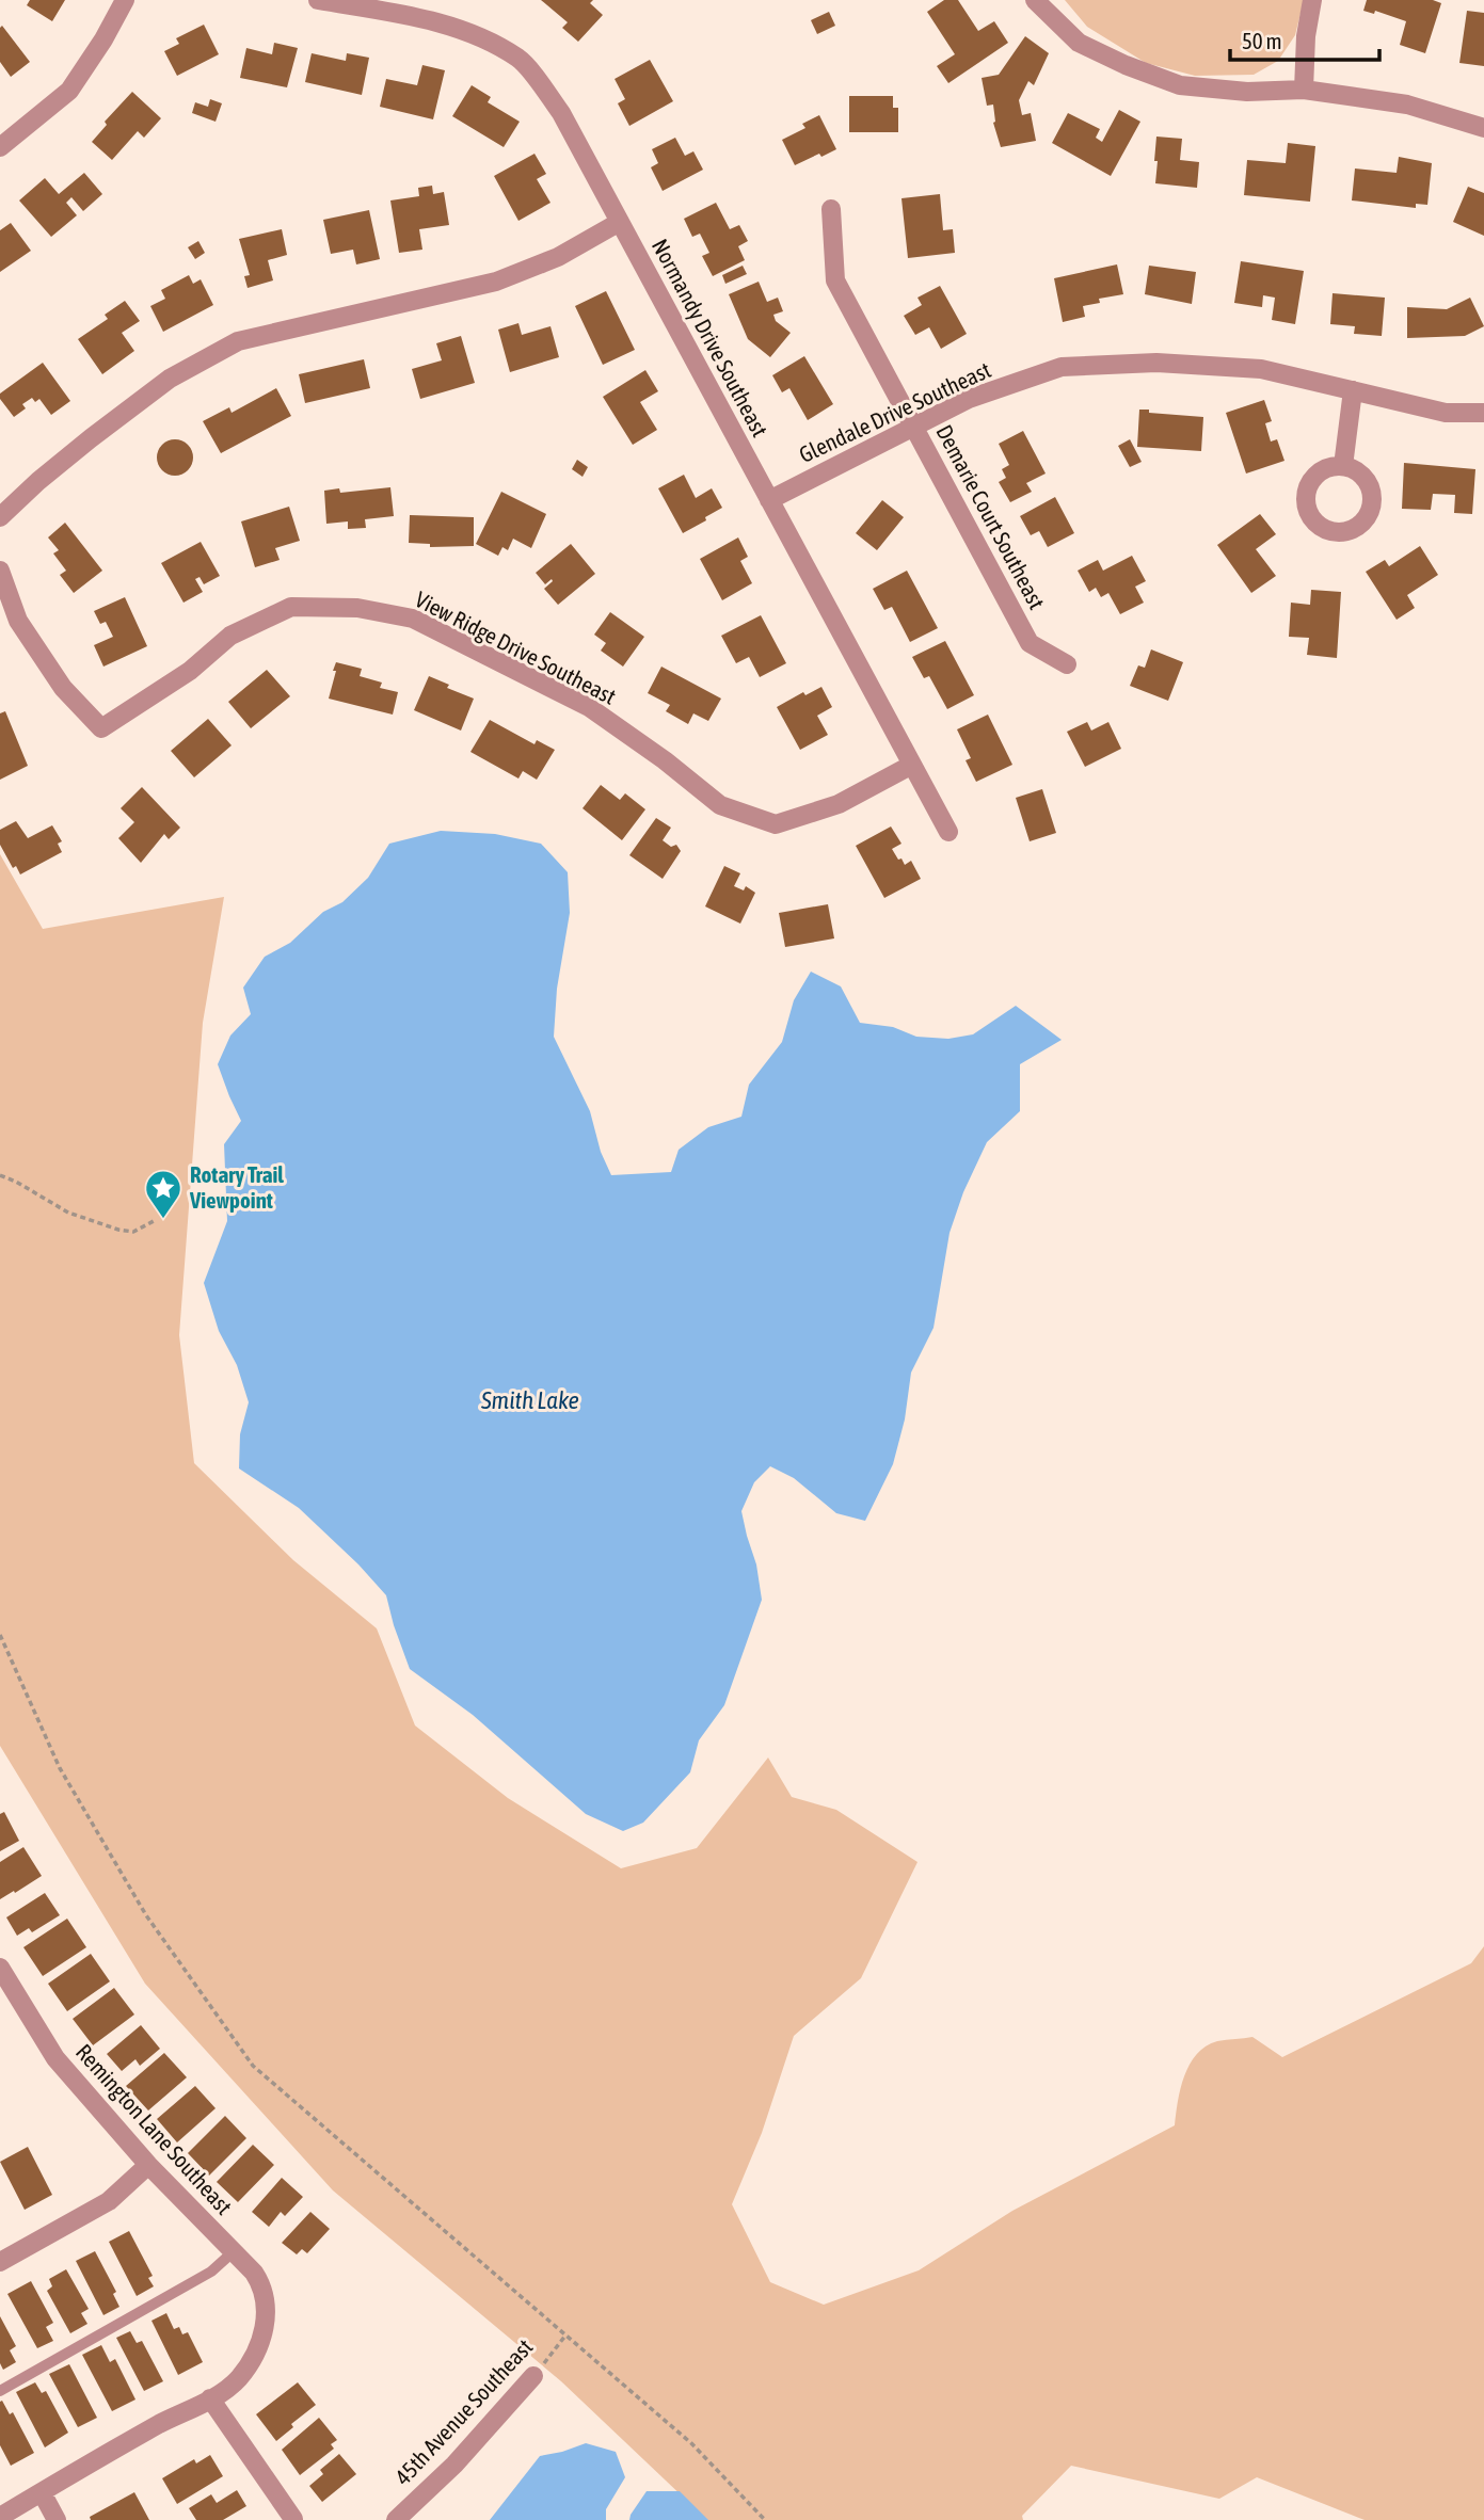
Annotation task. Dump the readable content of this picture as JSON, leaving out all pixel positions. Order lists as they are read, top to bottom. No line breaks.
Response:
{"streets":{"street":["Normandy Drive Southeast","Glendale Drive Southeast","Demarie Court Southeast","View Ridge Drive Southeast","Remington Lane Southeast","45th Avenue Southeast"]},"crossings":[["Normandy Drive Southeast","Glendale Drive Southeast"],["Normandy Drive Southeast","View Ridge Drive Southeast"],["Glendale Drive Southeast","Demarie Court Southeast"]],"water":["Smith Lake"],"places":{"place":["Rotary Trail Viewpoint"]},"scale_bar":"50 m"}
